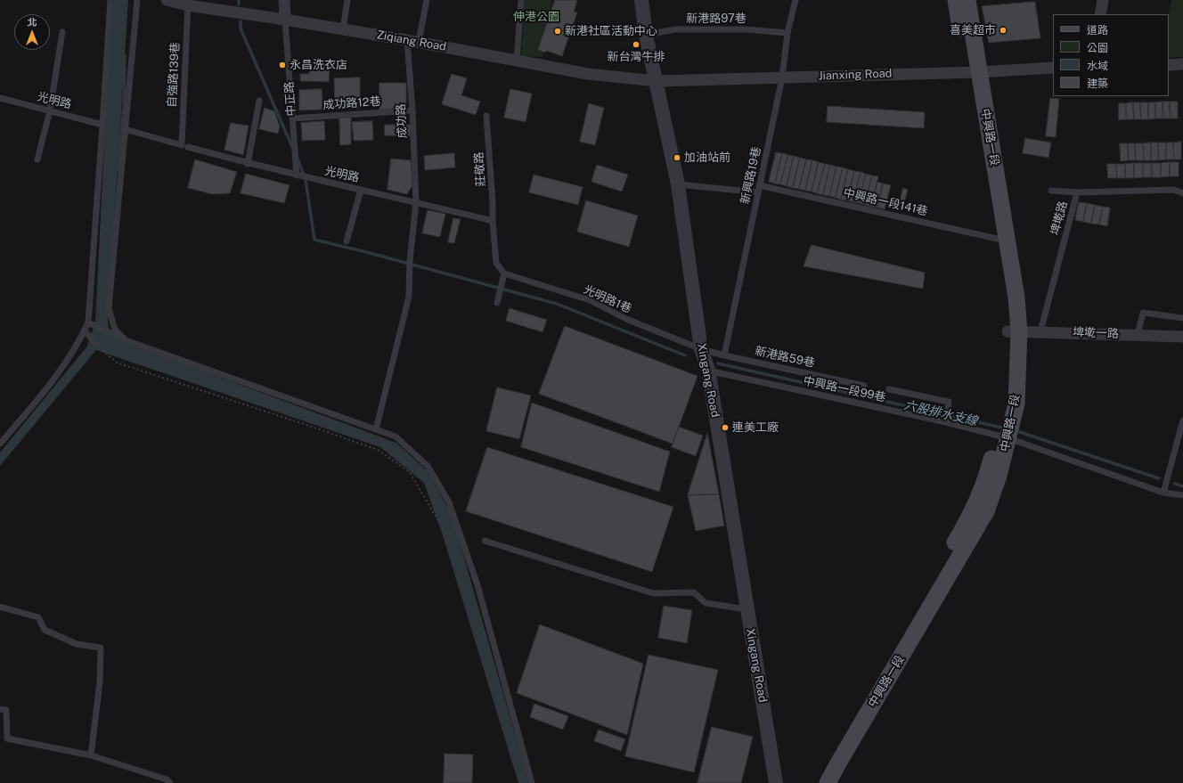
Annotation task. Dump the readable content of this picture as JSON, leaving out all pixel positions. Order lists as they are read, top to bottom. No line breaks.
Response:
{"streets":{"main road":["中興路一段"],"street":["Ziqiang Road","Jianxing Road","中正路","埤墘一路","Xingang Road"],"lane":["新港路97巷","自強路139巷","光明路","成功路12巷","成功路","莊敬路","新興路19巷","中興路一段141巷","埤墘路","光明路1巷","新港路59巷","中興路一段99巷"]},"crossings":[["新港路97巷","新興路19巷"],["新港路97巷","Xingang Road"],["Ziqiang Road","自強路139巷"],["Ziqiang Road","Jianxing Road"],["Ziqiang Road","中正路"],["Ziqiang Road","成功路"],["Ziqiang Road","Xingang Road"],["自強路139巷","光明路"],["Jianxing Road","中興路一段"],["Jianxing Road","新興路19巷"],["Jianxing Road","Xingang Road"],["中正路","光明路"],["中正路","成功路12巷"],["光明路","成功路"],["光明路","莊敬路"],["成功路12巷","成功路"],["中興路一段","中興路一段141巷"],["中興路一段","埤墘一路"],["中興路一段","中興路一段99巷"],["新興路19巷","中興路一段141巷"],["新興路19巷","新港路59巷"],["埤墘路","埤墘一路"],["光明路1巷","新港路59巷"],["光明路1巷","Xingang Road"],["新港路59巷","Xingang Road"],["Xingang Road","中興路一段99巷"]],"water":["六股排水支線"],"parks":["伸港公園"],"places":["喜美超市","新港社區活動中心","新台灣牛排","永昌洗衣店","加油站前","連美工廠"],"legend":["道路","公園","水域","建築"],"north":"top"}
